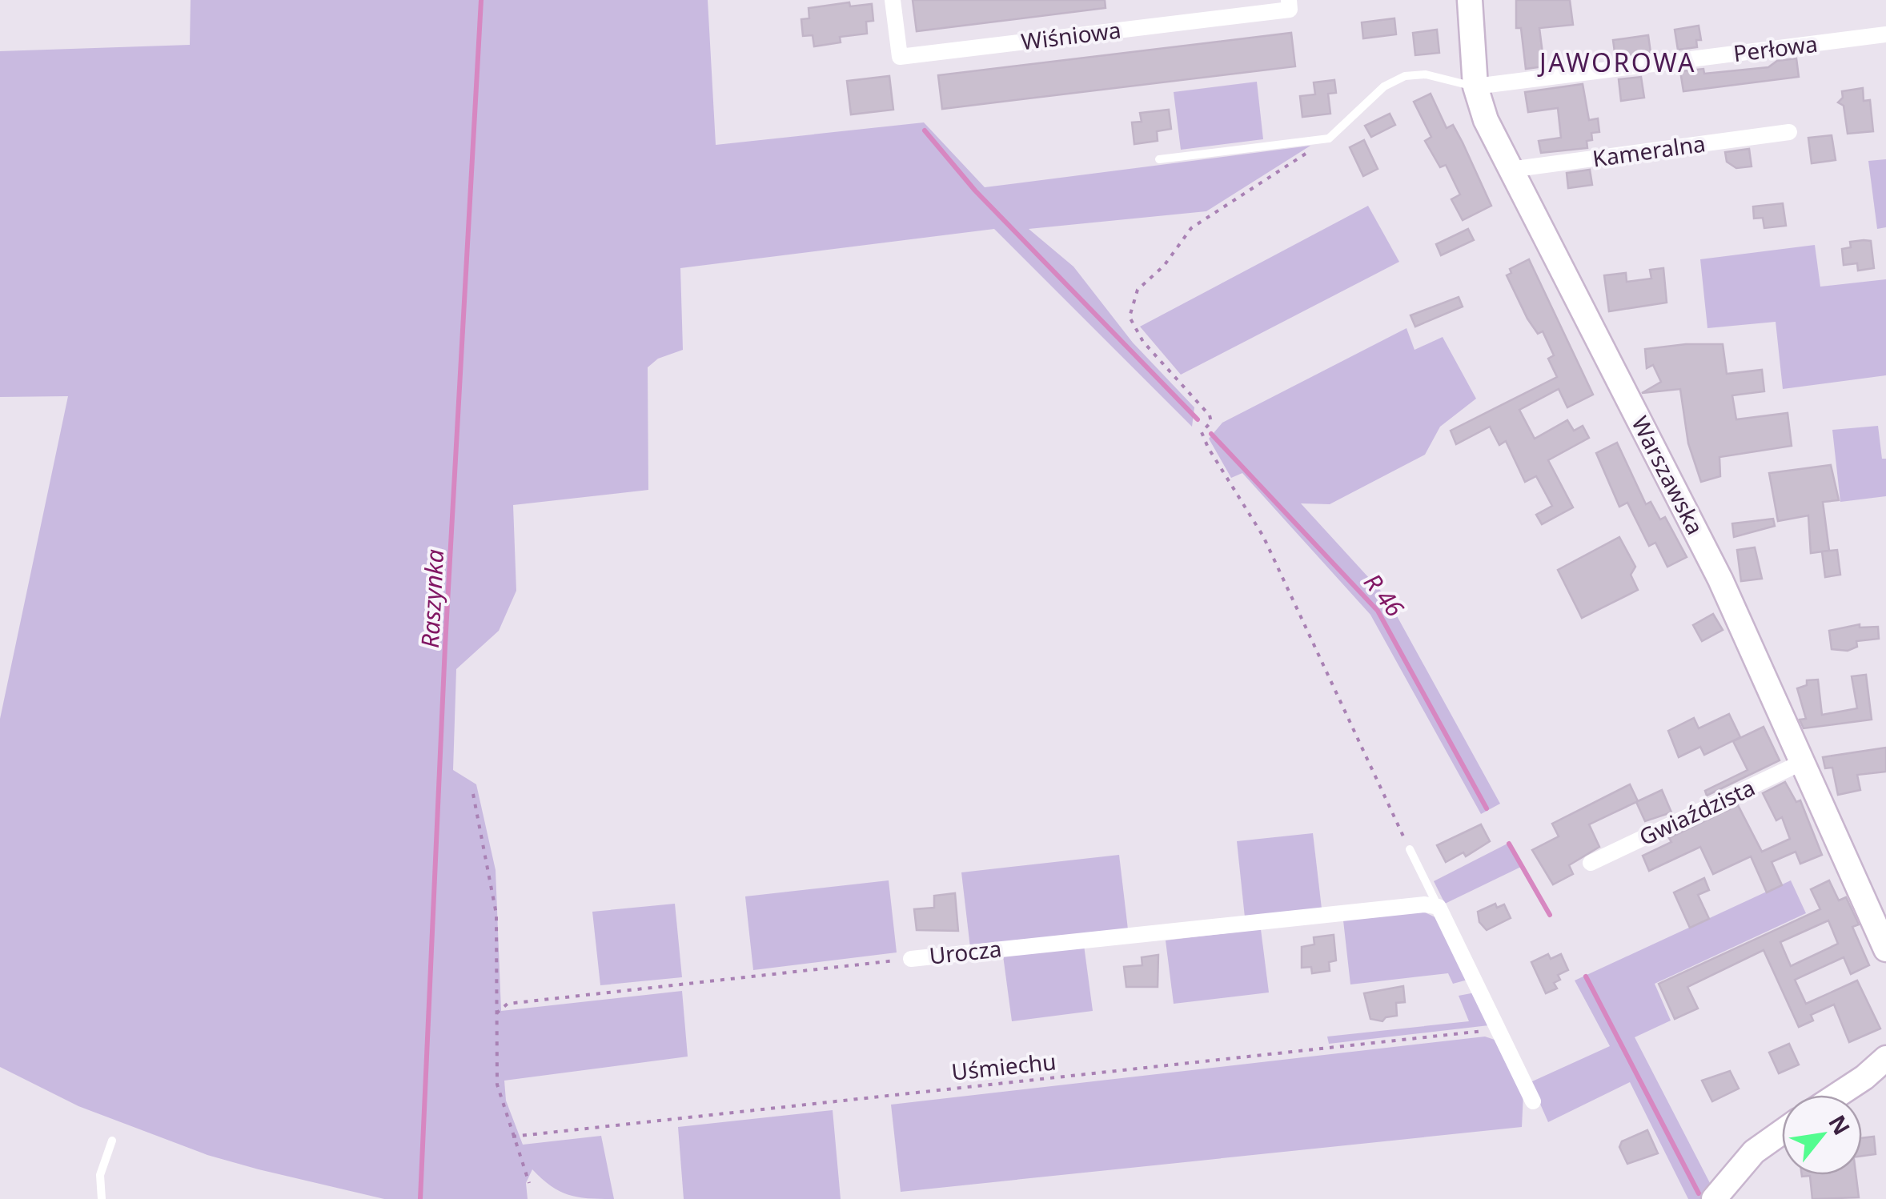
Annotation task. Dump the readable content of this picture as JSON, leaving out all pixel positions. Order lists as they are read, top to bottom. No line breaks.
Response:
{"streets":{"street":["Wiśniowa","Perłowa","Kameralna","Warszawska","Gwiaździsta","Urocza"],"path":["Uśmiechu"]},"crossings":[["Perłowa","Warszawska"],["Kameralna","Warszawska"],["Warszawska","Gwiaździsta"]],"districts":["JAWOROWA"],"water":["R 46","Raszynka"],"north":"top right"}
